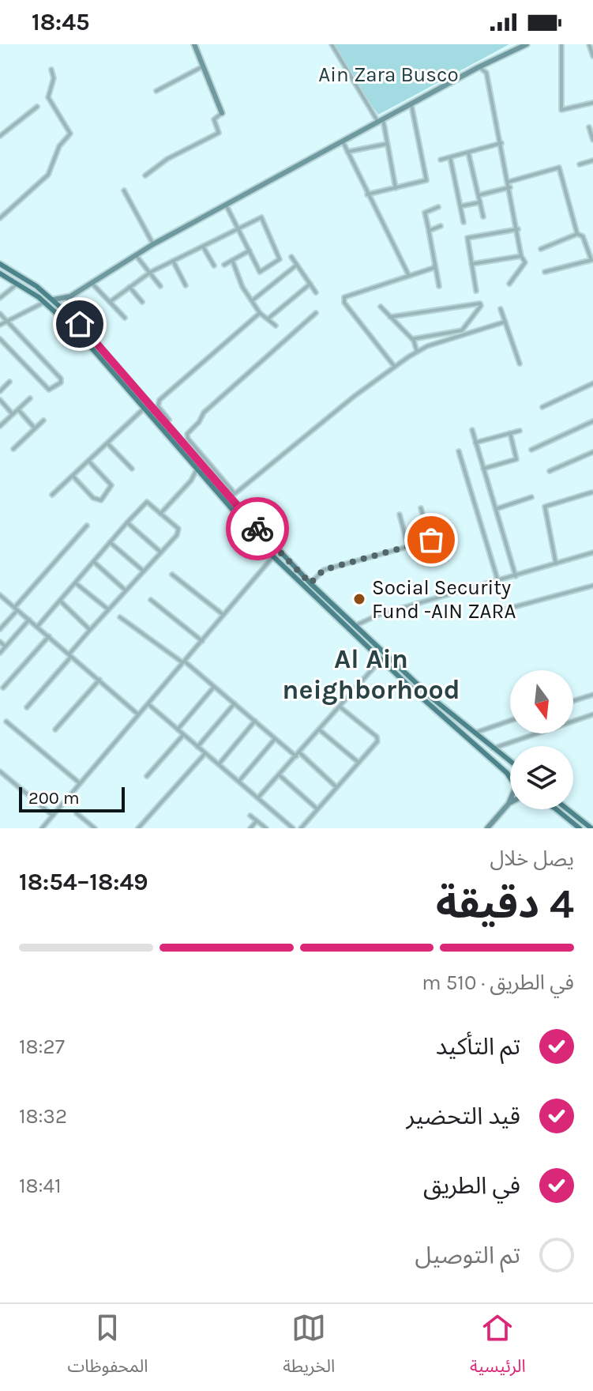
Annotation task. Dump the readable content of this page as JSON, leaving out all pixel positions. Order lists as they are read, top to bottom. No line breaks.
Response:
{"districts":["Al Ain neighborhood"],"parks":["Ain Zara Busco"],"places":["Social Security Fund -AIN ZARA"],"scale_bar":"200 m","north":"bottom","page":{"status":"18:45","scale":"200 m","heading":["4 دقيقة","يصل خلال","18:49–18:54"],"bar":"في الطريق · 510 m","list":[["تم التأكيد","18:27"],["قيد التحضير","18:32"],["في الطريق","18:41"],"تم التوصيل"],"tabs":["الرئيسية","الخريطة","المحفوظات"]}}
